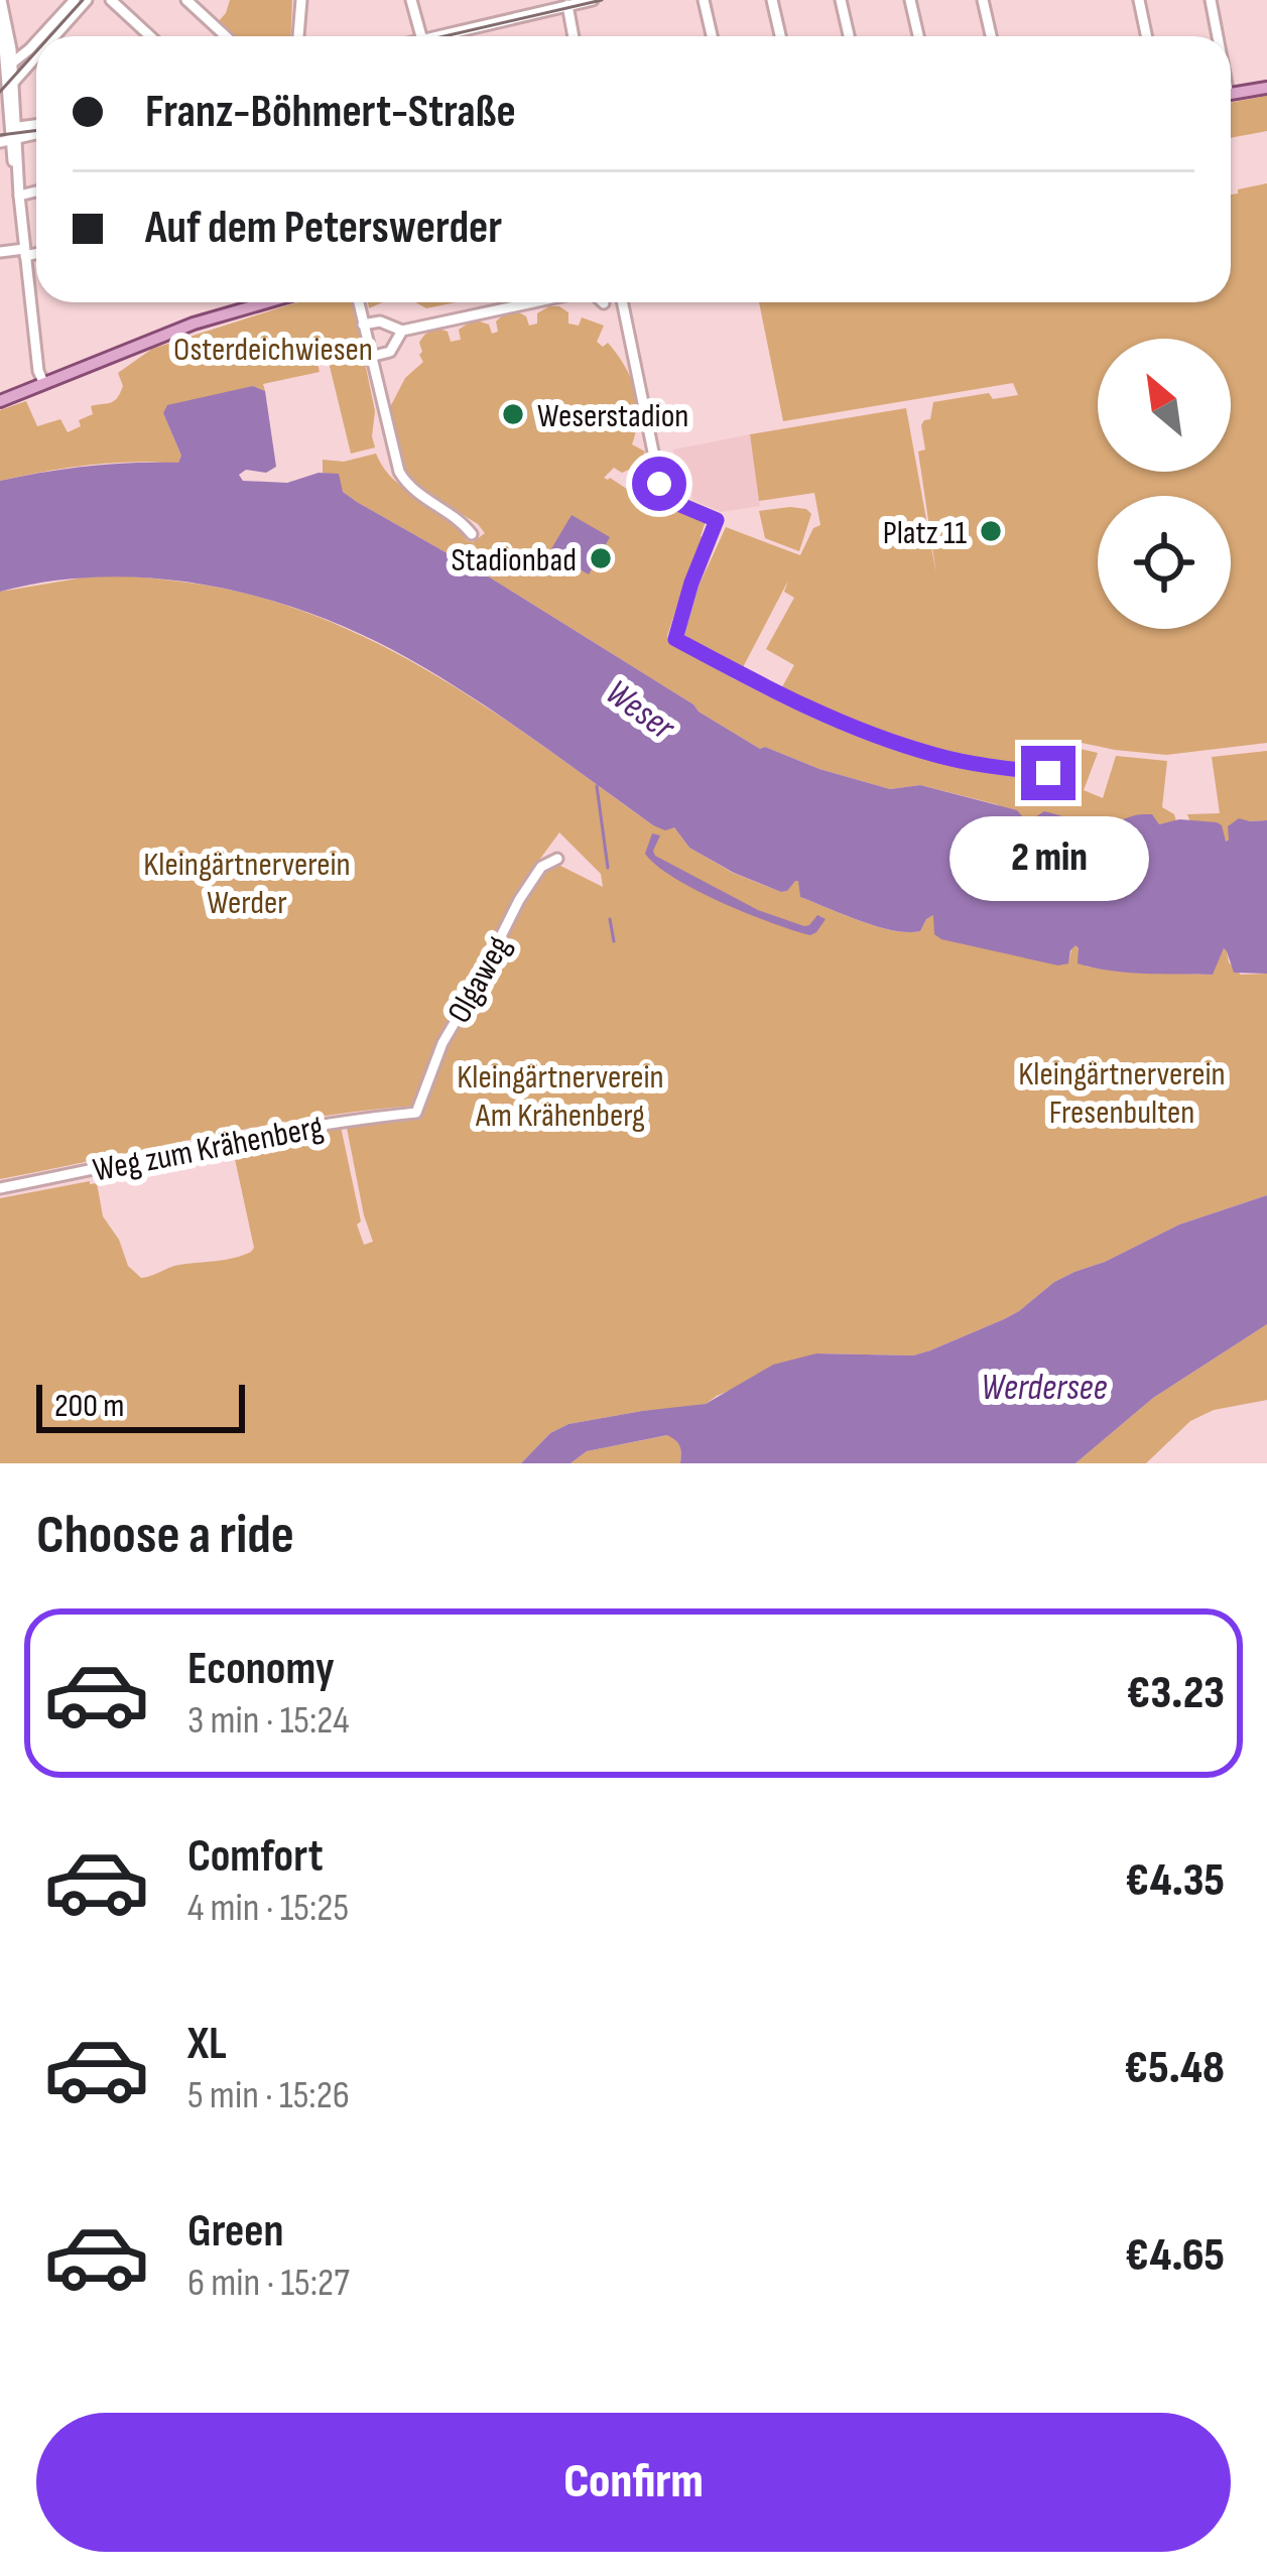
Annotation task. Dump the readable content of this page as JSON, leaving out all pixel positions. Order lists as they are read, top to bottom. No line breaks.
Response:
{"streets":{"street":["Olgaweg","Weg zum Krähenberg"]},"crossings":[["Olgaweg","Weg zum Krähenberg"]],"water":["Weser","Werdersee"],"parks":["Osterdeichwiesen","Kleingärtnerverein Werder","Kleingärtnerverein Fresenbulten","Kleingärtnerverein Am Krähenberg"],"places":["Weserstadion","Platz 11","Stadionbad"],"scale_bar":"200 m","north":"top left","page":{"banner":["Franz-Böhmert-Straße","Auf dem Peterswerder"],"bubble":"2 min","scale":"200 m","heading":"Choose a ride","list":[{"name":"Economy","note":"3 min · 15:24","value":"€3.23"},{"name":"Comfort","note":"4 min · 15:25","value":"€4.35"},{"name":"XL","note":"5 min · 15:26","value":"€5.48"},{"name":"Green","note":"6 min · 15:27","value":"€4.65"}],"buttons":"Confirm"}}
